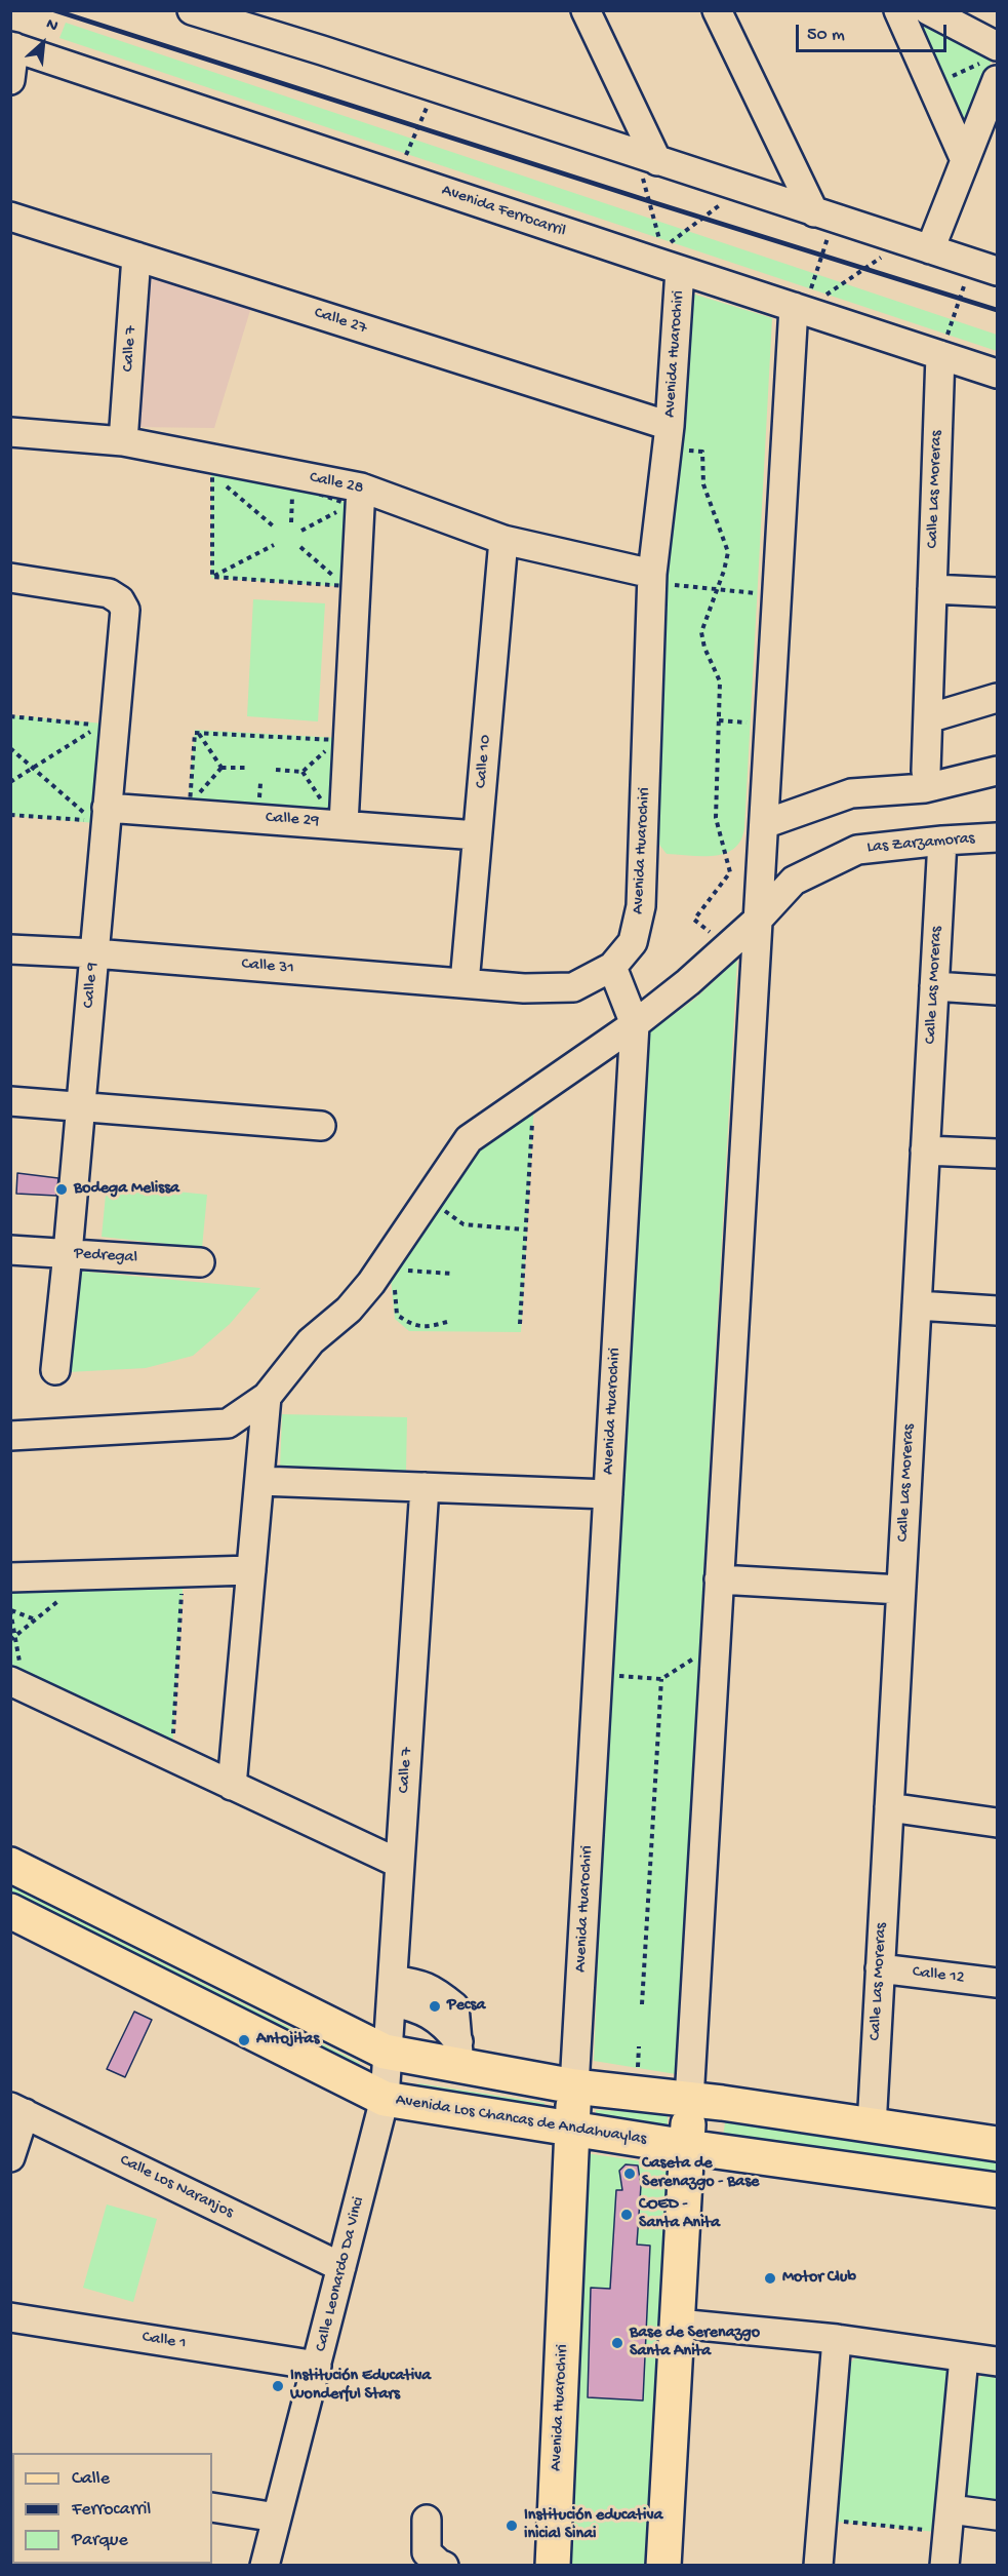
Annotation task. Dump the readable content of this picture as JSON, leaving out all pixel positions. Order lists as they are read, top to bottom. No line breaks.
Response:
{"streets":{"main road":["Avenida Huarochiri","Avenida Los Chancas de Andahuaylas"],"street":["Avenida Ferrocarril","Calle 27","Calle 7","Calle 28","Calle Las Moreras","Calle 10","Calle 29","Las Zarzamoras","Calle 31","Calle 9","Pedregal","Calle 12","Calle Los Naranjos","Calle Leonardo Da Vinci","Calle 1"]},"crossings":[["Avenida Ferrocarril","Avenida Huarochiri"],["Avenida Ferrocarril","Calle Las Moreras"],["Calle 27","Calle 7"],["Calle 27","Avenida Huarochiri"],["Calle 7","Calle 28"],["Calle 7","Calle Leonardo Da Vinci"],["Avenida Huarochiri","Calle 28"],["Avenida Huarochiri","Las Zarzamoras"],["Avenida Huarochiri","Calle 31"],["Avenida Huarochiri","Avenida Los Chancas de Andahuaylas"],["Calle 28","Calle 10"],["Calle Las Moreras","Las Zarzamoras"],["Calle Las Moreras","Calle 12"],["Calle 10","Calle 29"],["Calle 10","Calle 31"],["Calle 29","Calle 9"],["Calle 31","Calle 9"],["Calle 9","Pedregal"],["Avenida Los Chancas de Andahuaylas","Calle Leonardo Da Vinci"],["Calle Los Naranjos","Calle Leonardo Da Vinci"],["Calle Leonardo Da Vinci","Calle 1"]],"places":["Bodega Melissa","Pecsa","Antojitas","Caseta de Serenazgo - Base","COED - Santa Anita","Motor Club","Base de Serenazgo Santa Anita","Institución Educativa Wonderful Stars","Institución educativa inicial Sinai"],"legend":["Calle","Ferrocarril","Parque"],"scale_bar":"50 m","north":"top right"}
